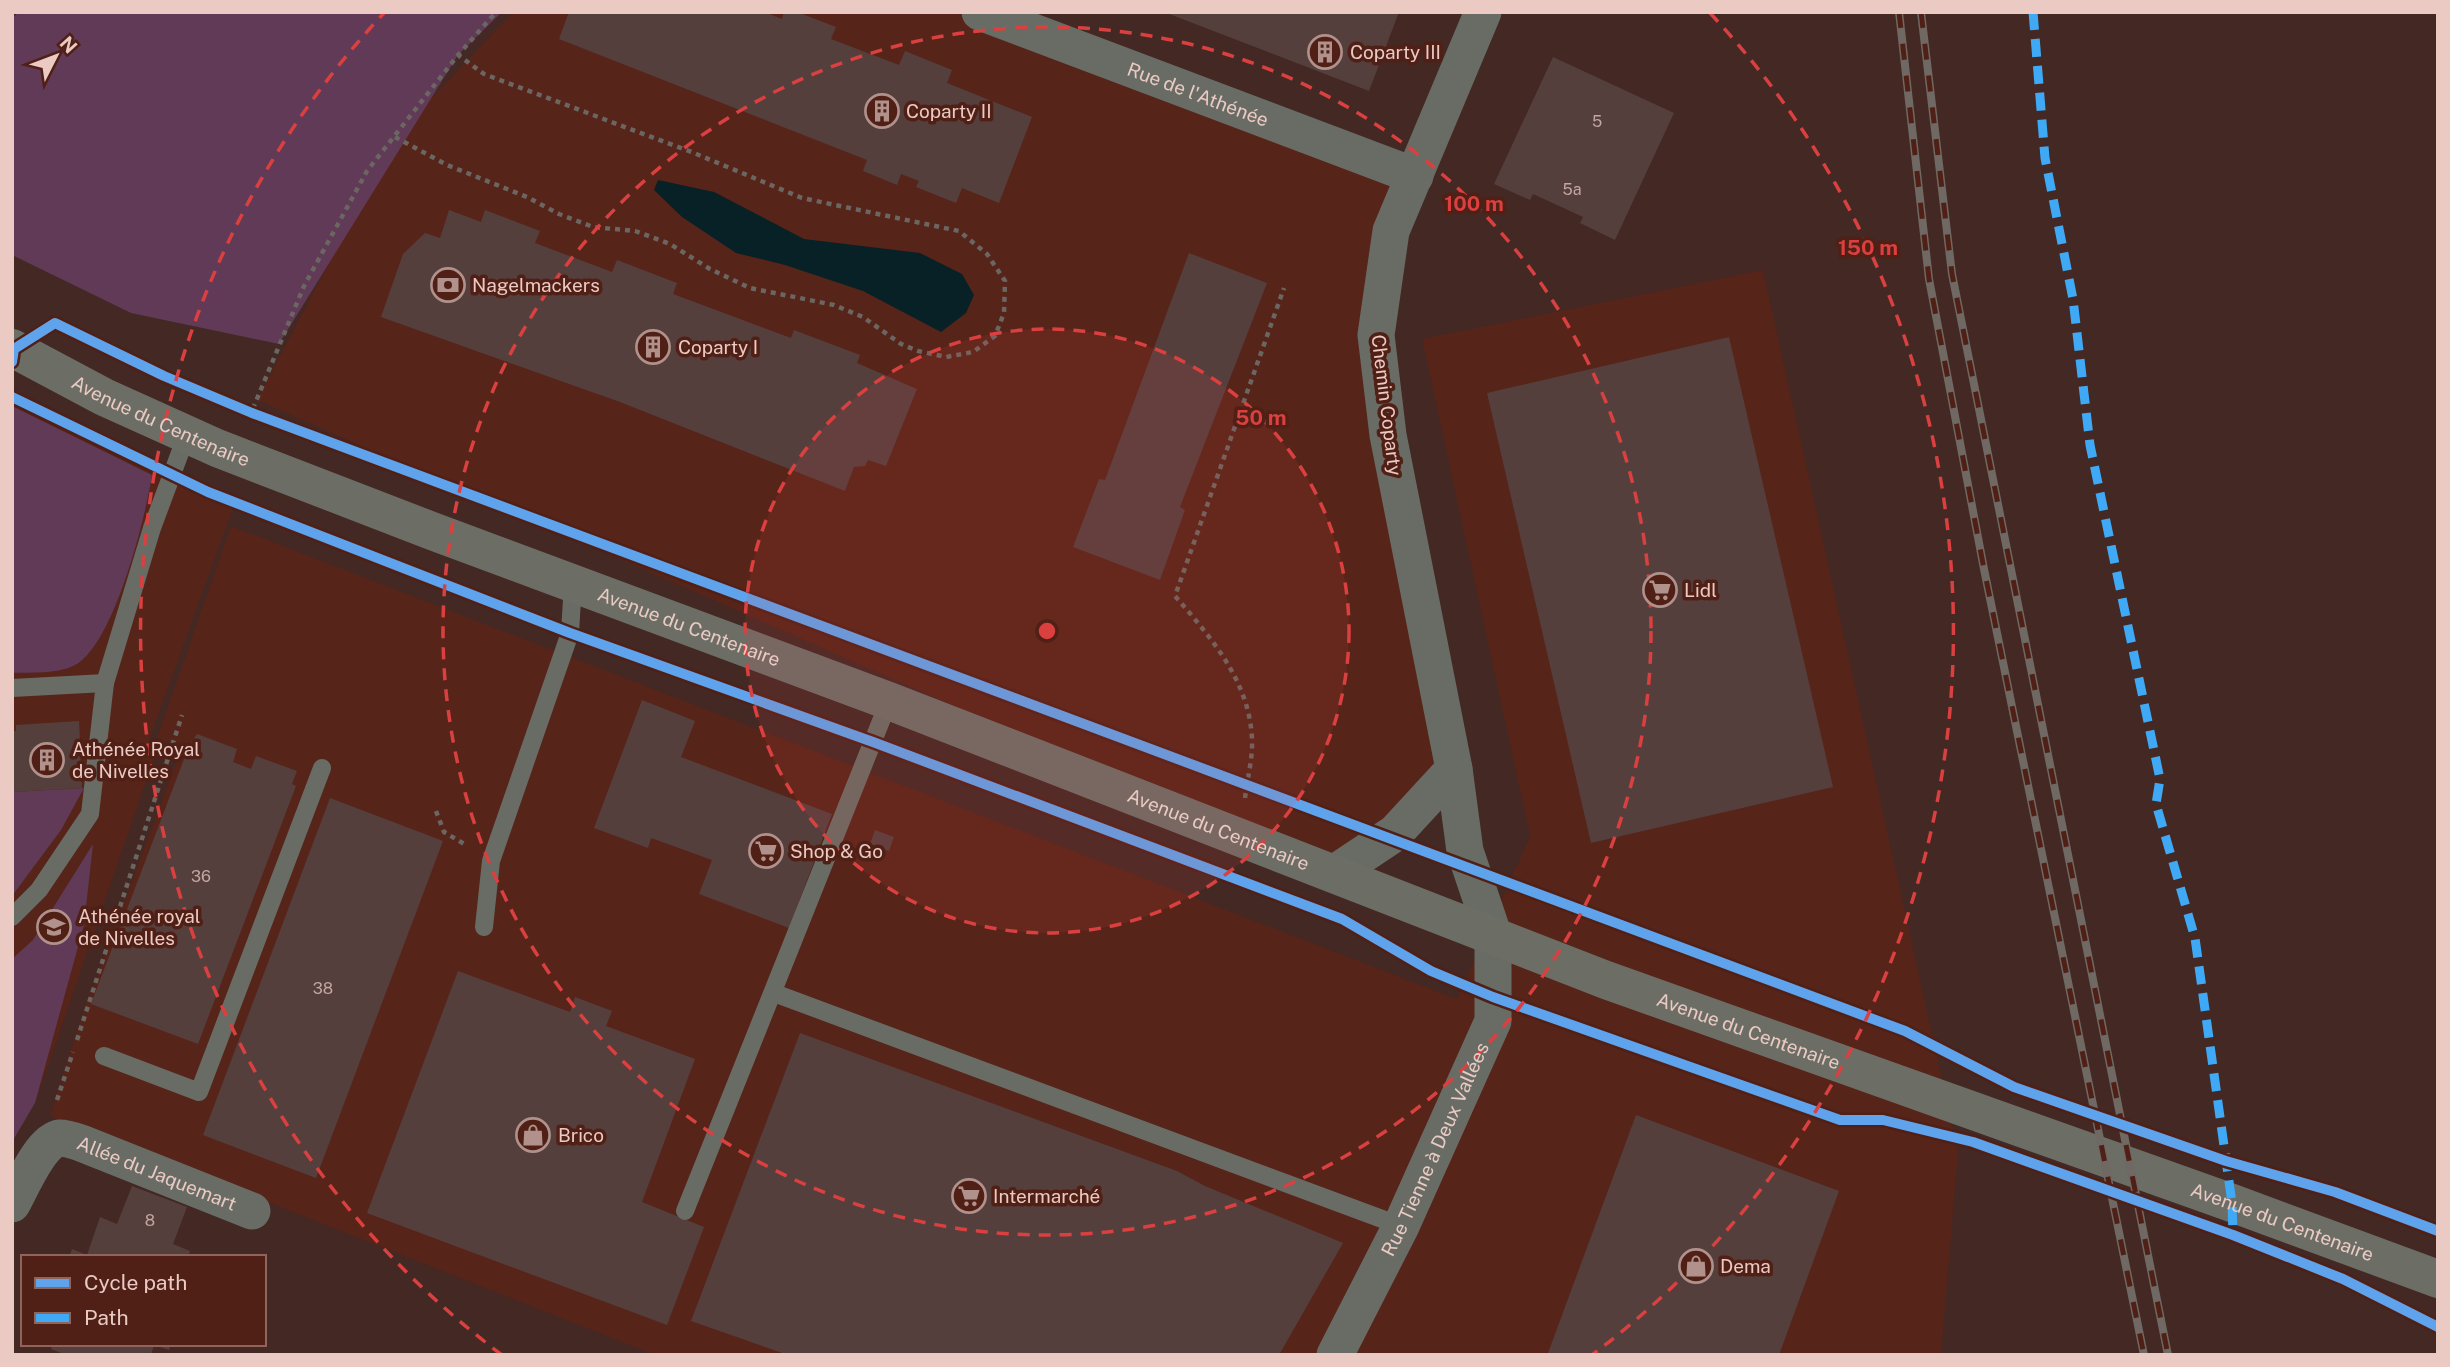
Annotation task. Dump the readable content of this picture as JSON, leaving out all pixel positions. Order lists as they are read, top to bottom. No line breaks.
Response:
{"streets":{"main road":["Avenue du Centenaire"],"street":["Rue de l'Athénée","Chemin Coparty","Rue Tienne à Deux Vallées","Allée du Jaquemart"]},"crossings":[["Rue de l'Athénée","Chemin Coparty"],["Chemin Coparty","Avenue du Centenaire"],["Chemin Coparty","Rue Tienne à Deux Vallées"],["Avenue du Centenaire","Rue Tienne à Deux Vallées"]],"places":{"building":["Coparty III","Coparty II","Coparty I","Athénée Royal de Nivelles"],"bank":["Nagelmackers"],"supermarket":["Lidl","Shop & Go","Intermarché"],"school or university":["Athénée royal de Nivelles"],"shop":["Brico","Dema"]},"house_numbers":["5","5a","36","38","8"],"legend":["Cycle path","Path"],"north":"top right","rings":["100 m","150 m","50 m"]}
